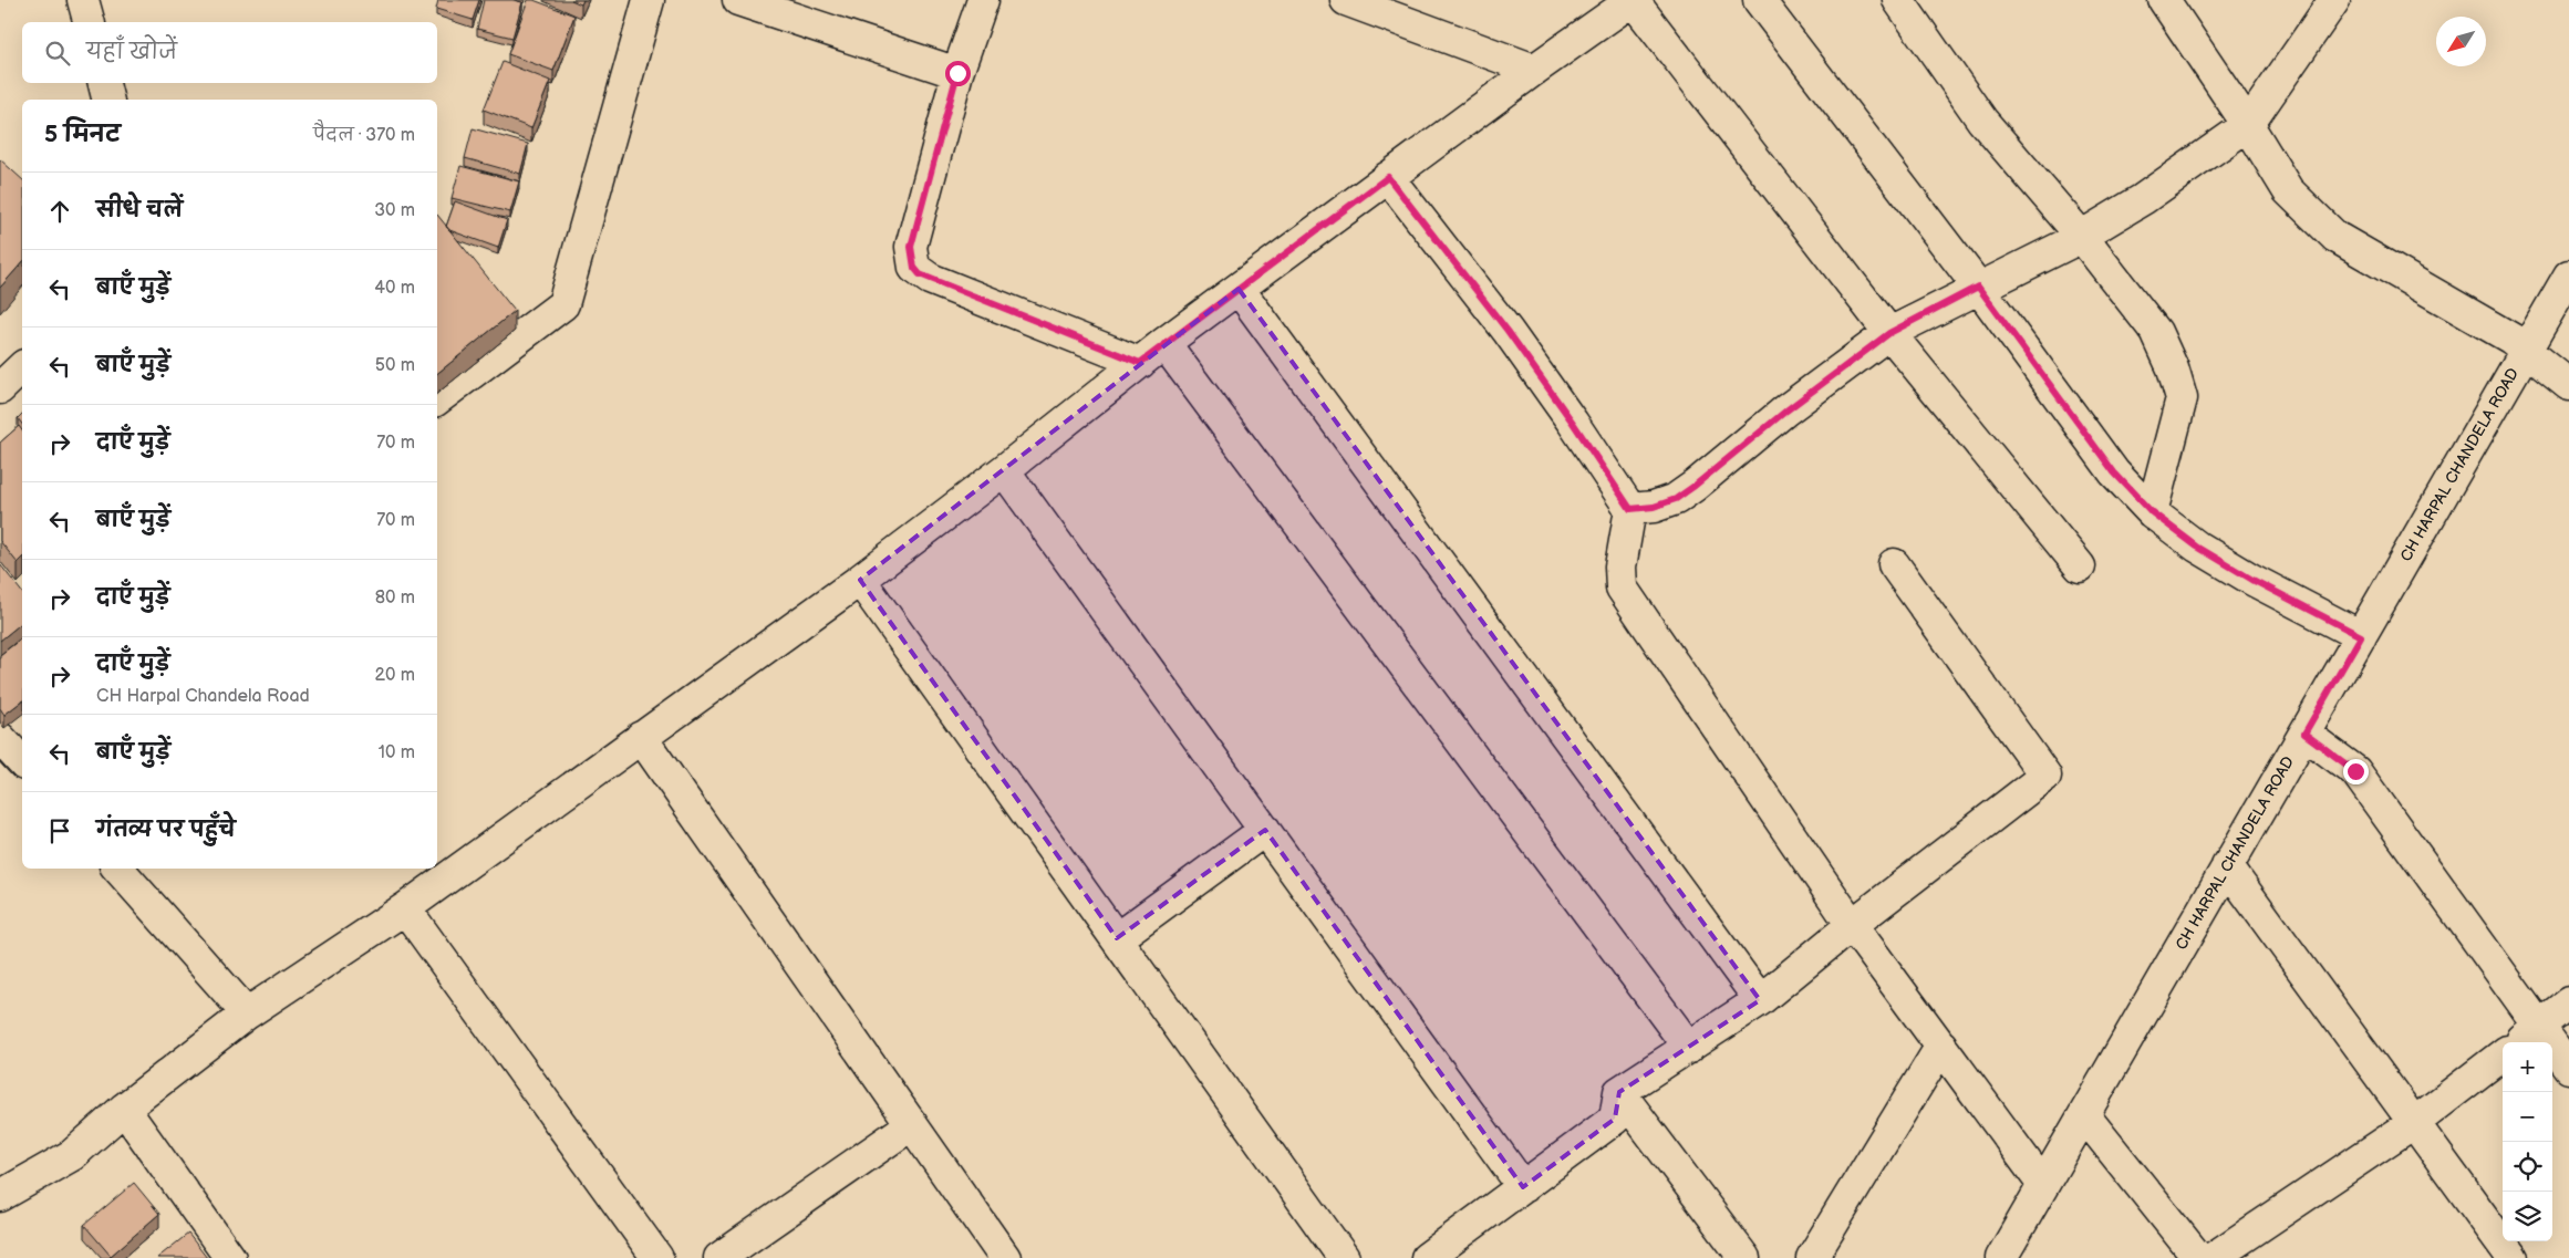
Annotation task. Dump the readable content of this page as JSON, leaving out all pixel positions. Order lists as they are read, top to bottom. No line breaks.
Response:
{"streets":{"street":["CH HARPAL CHANDELA ROAD"]},"north":"bottom left","page":{"search":"यहाँ खोजें","heading":["5 मिनट","पैदल · 370 m"],"list":[["सीधे चलें","30 m"],["बाएँ मुड़ें","40 m"],["बाएँ मुड़ें","50 m"],["दाएँ मुड़ें","70 m"],["बाएँ मुड़ें","70 m"],["दाएँ मुड़ें","80 m"],["दाएँ मुड़ें","CH Harpal Chandela Road","20 m"],["बाएँ मुड़ें","10 m"],"गंतव्य पर पहुँचे"],"map_buttons":["+","−"]}}
